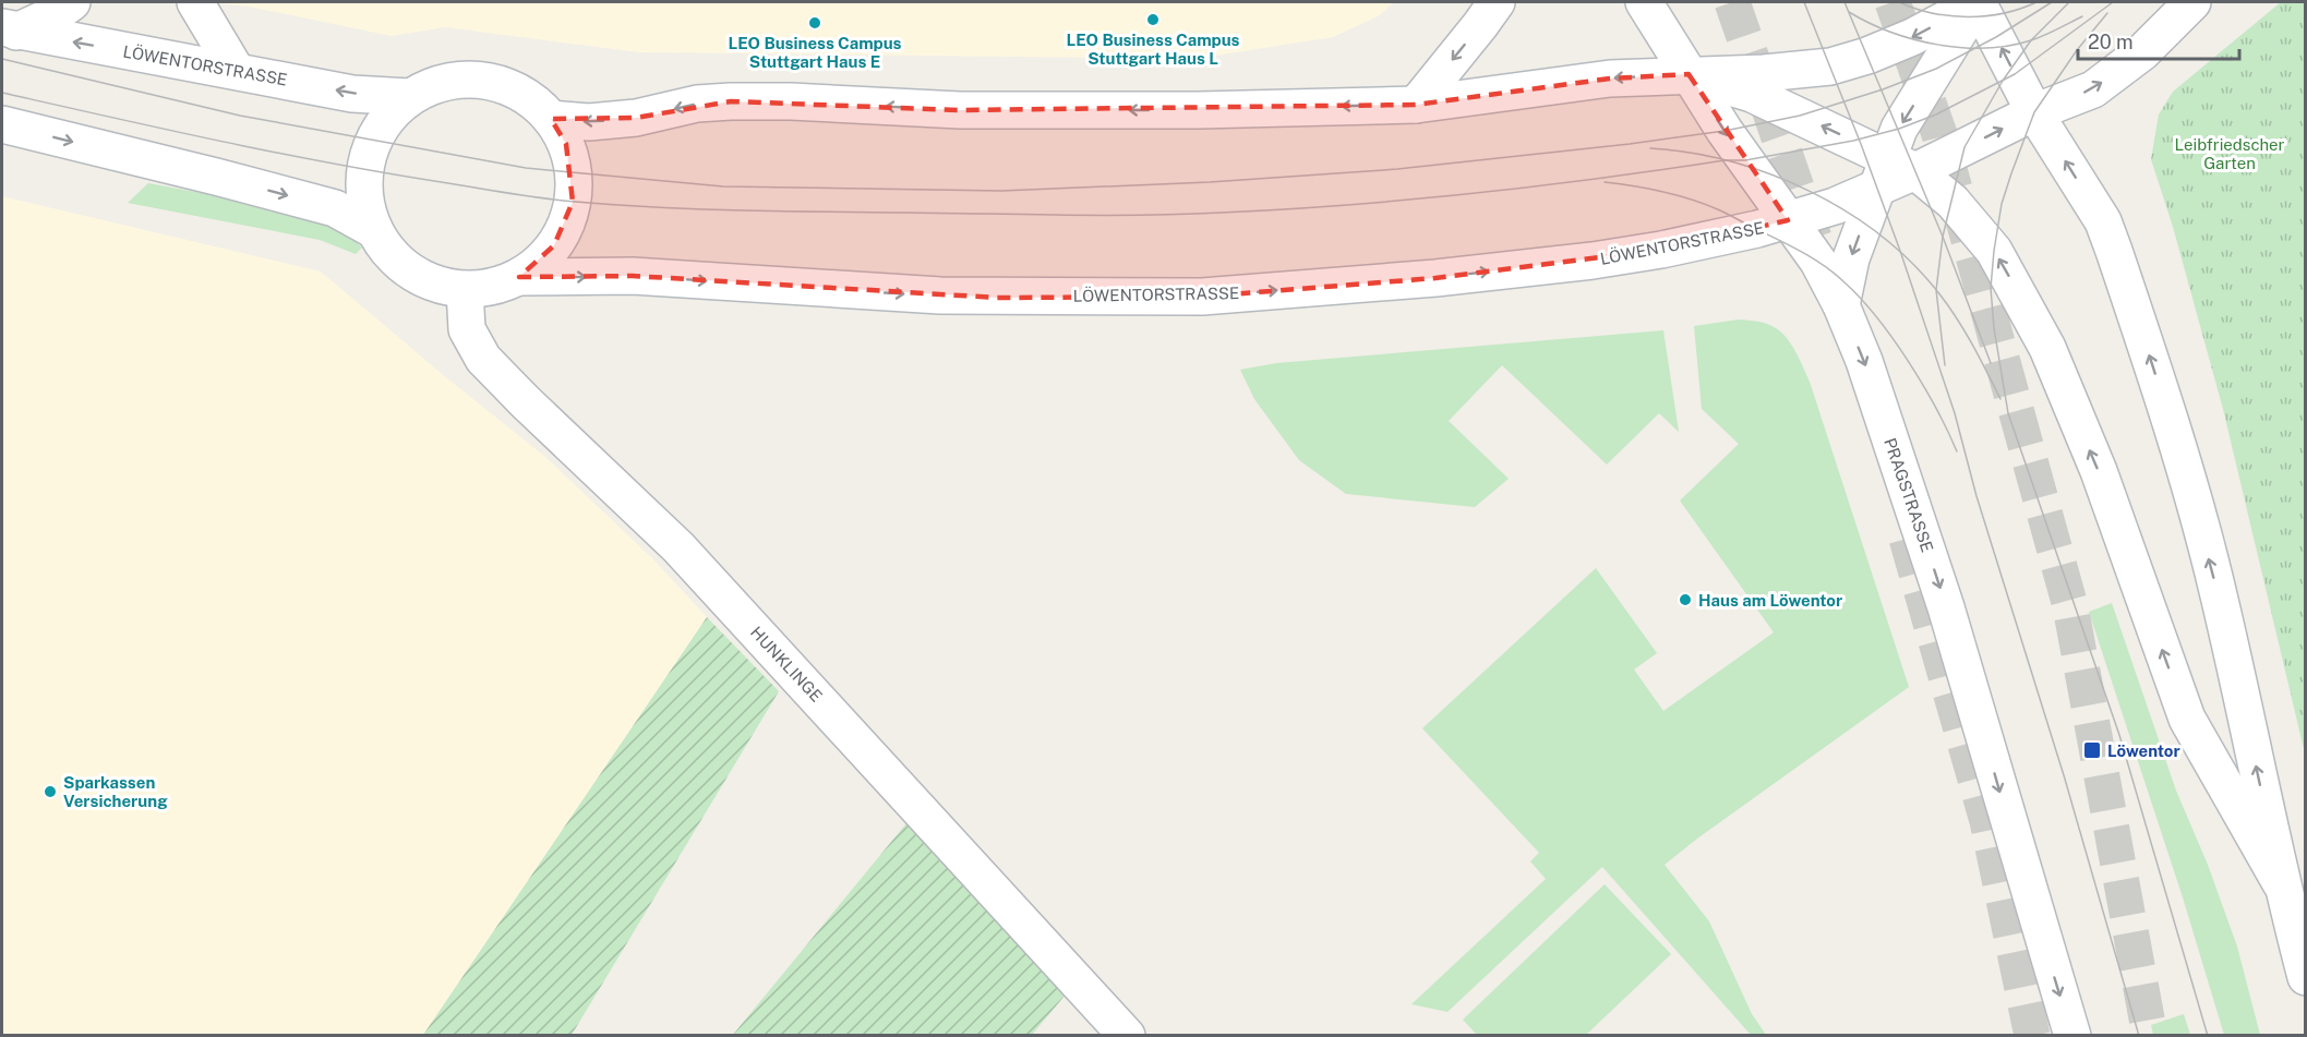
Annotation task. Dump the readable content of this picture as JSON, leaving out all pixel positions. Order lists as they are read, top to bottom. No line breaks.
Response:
{"streets":{"main road":["LÖWENTORSTRASSE","PRAGSTRASSE","HUNKLINGE"]},"crossings":[["LÖWENTORSTRASSE","PRAGSTRASSE"],["LÖWENTORSTRASSE","HUNKLINGE"]],"parks":["Leibfriedscher Garten"],"places":{"other":["LEO Business Campus Stuttgart Haus L","LEO Business Campus Stuttgart Haus E","Haus am Löwentor","Sparkassen Versicherung"],"transit":["Löwentor"]},"scale_bar":"20 m"}
